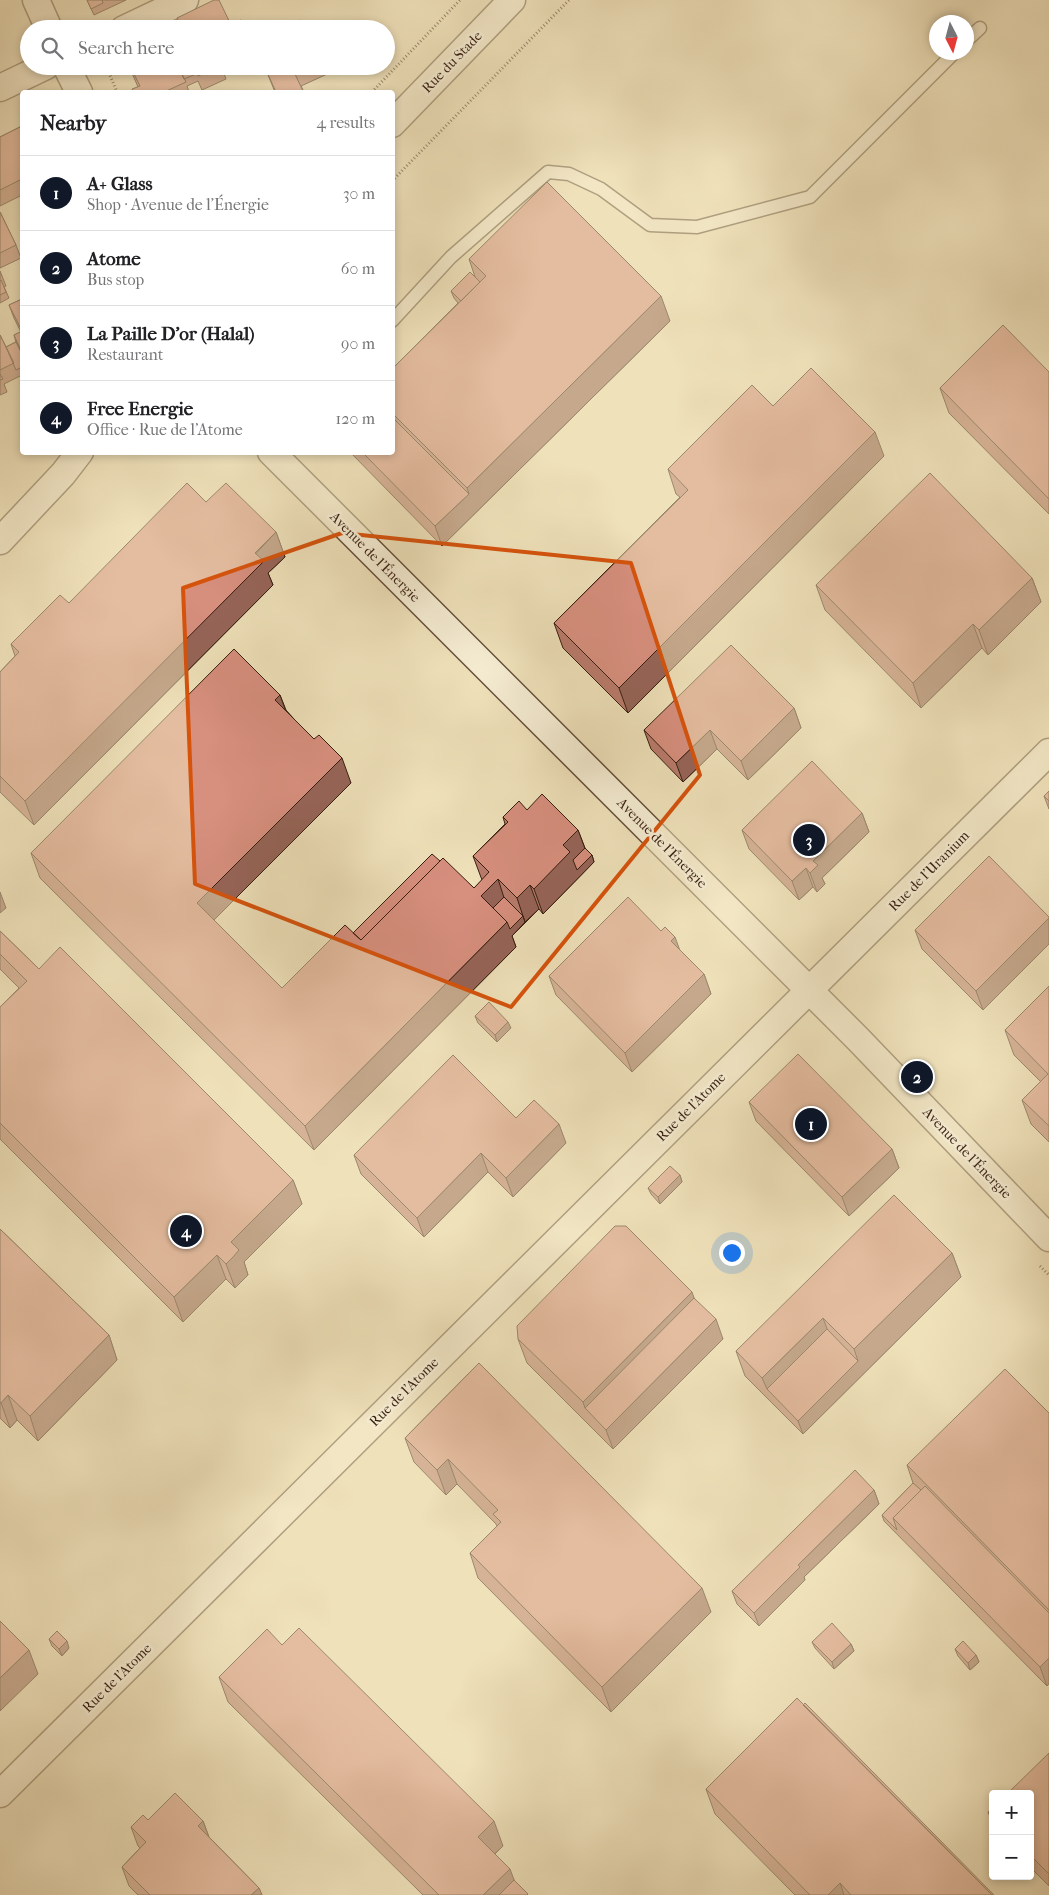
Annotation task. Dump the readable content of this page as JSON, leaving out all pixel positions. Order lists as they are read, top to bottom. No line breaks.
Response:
{"streets":{"street":["Rue du Stade","Avenue de l'Énergie","Rue de l'Uranium","Rue de l'Atome"]},"crossings":[["Avenue de l'Énergie","Rue de l'Uranium"],["Avenue de l'Énergie","Rue de l'Atome"],["Rue de l'Uranium","Rue de l'Atome"]],"north":"bottom","page":{"search":"Search here","heading":["Nearby","4 results"],"list":[{"mark":"1","name":"A+ Glass","note":"Shop · Avenue de l'Énergie","value":"30 m"},{"mark":"2","name":"Atome","note":"Bus stop","value":"60 m"},{"mark":"3","name":"La Paille D'or (Halal)","note":"Restaurant","value":"90 m"},{"mark":"4","name":"Free Energie","note":"Office · Rue de l'Atome","value":"120 m"}],"pins":["3","2","1","4"],"map_buttons":["+","−"]}}
